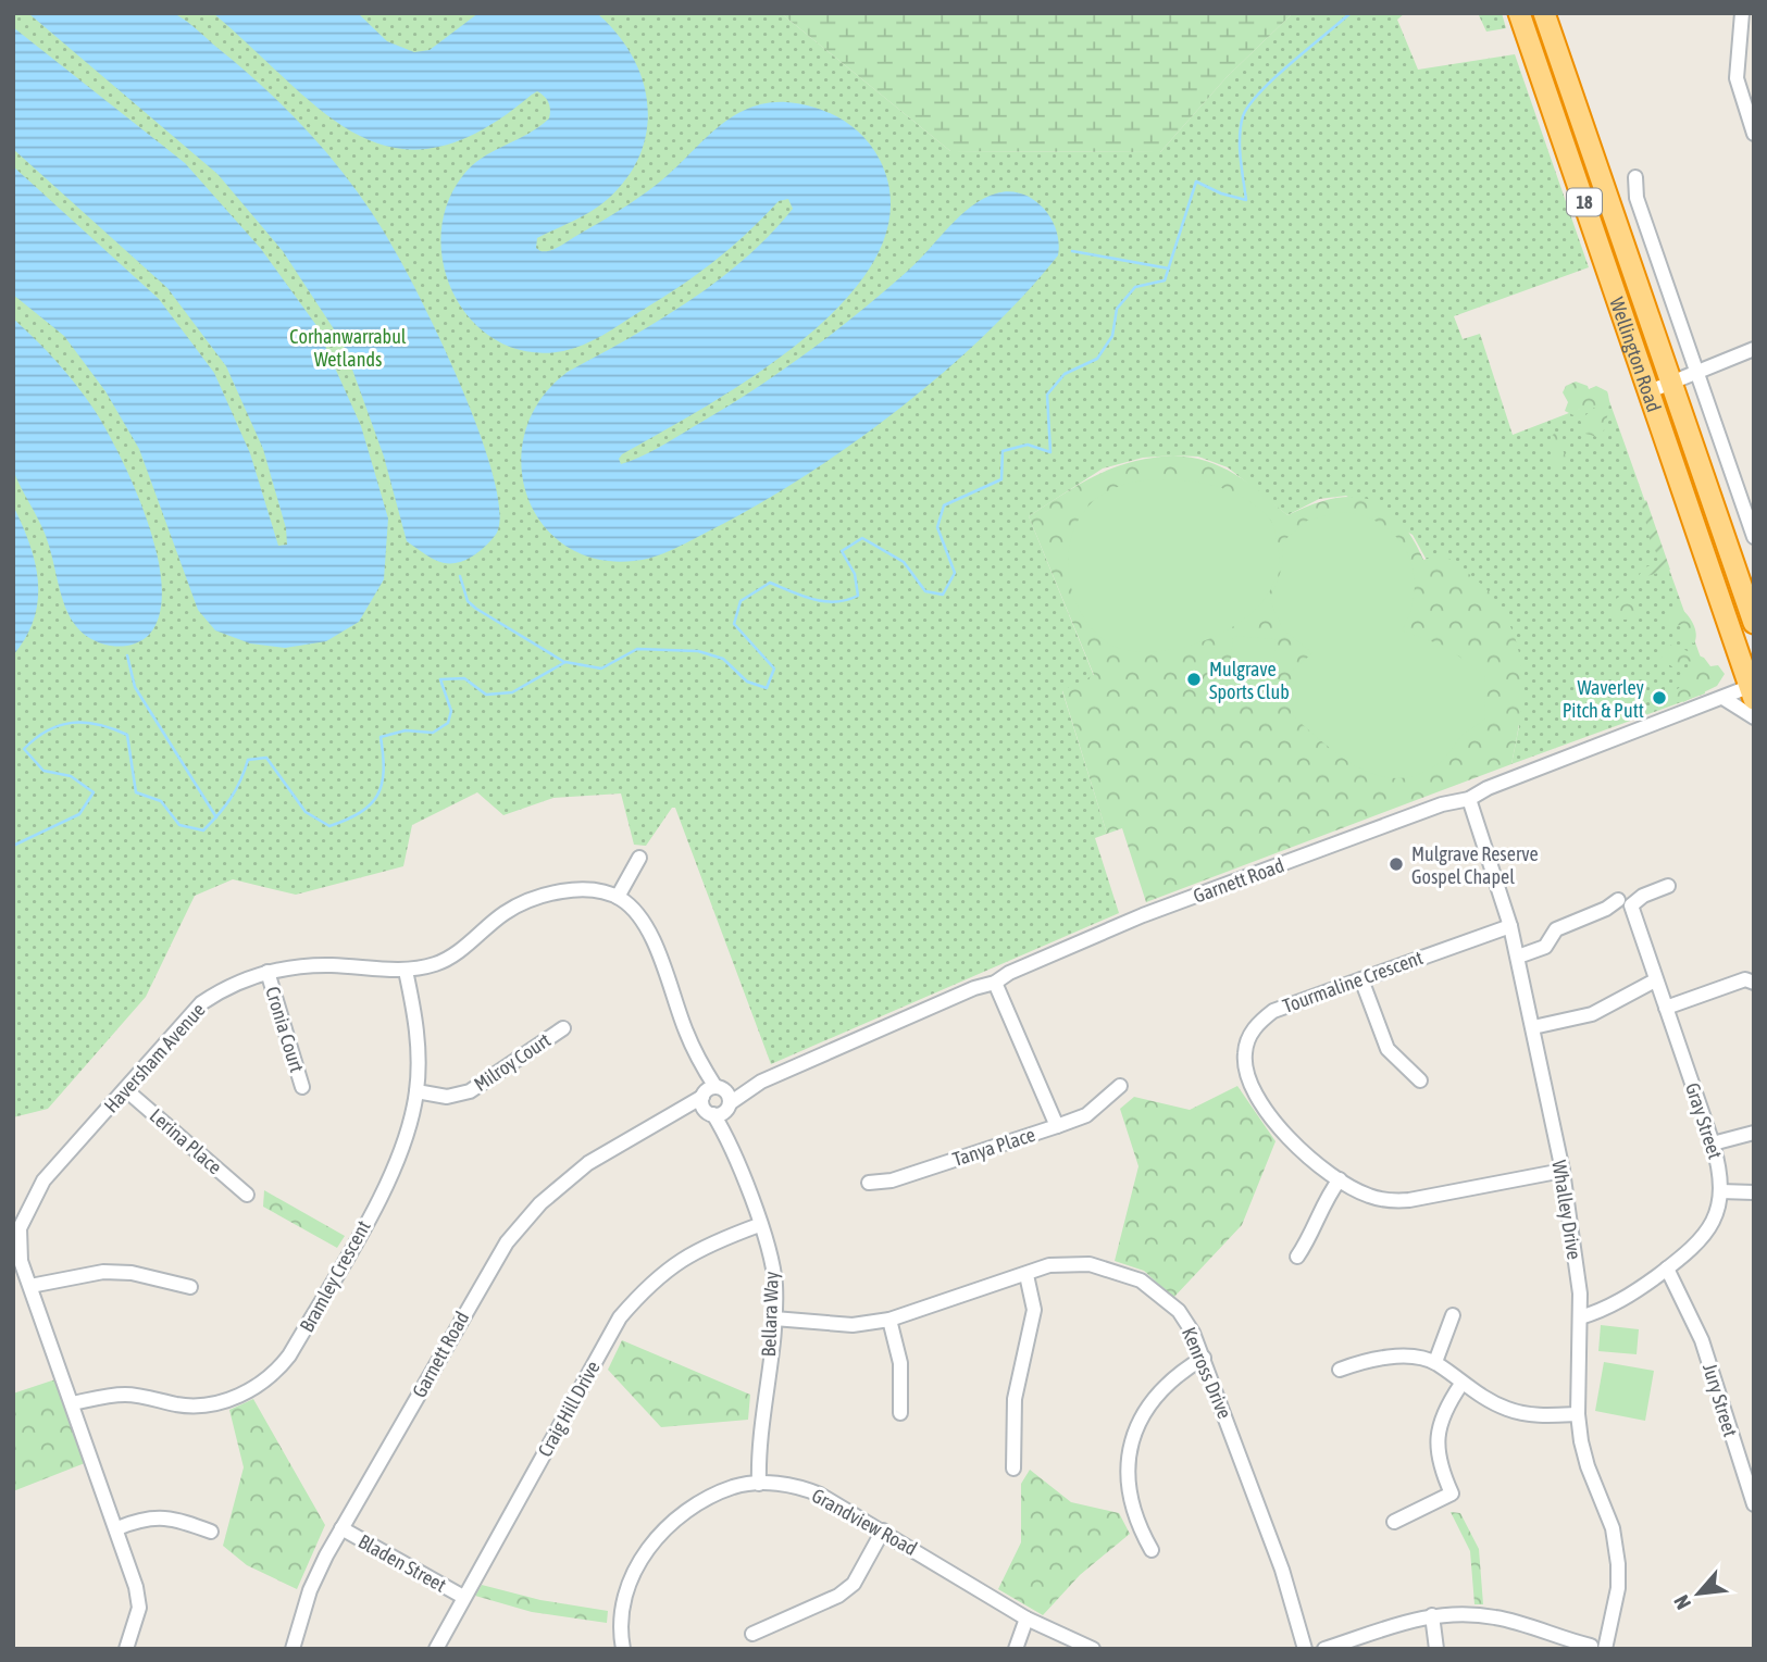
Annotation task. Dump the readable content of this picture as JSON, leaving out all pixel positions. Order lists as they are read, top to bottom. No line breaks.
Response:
{"streets":{"highway":["18","Wellington Road"],"street":["Garnett Road","Tourmaline Crescent","Cronia Court","Haversham Avenue","Milroy Court","Gray Street","Lerina Place","Tanya Place","Whalley Drive","Bramley Crescent","Bellara Way","Kenross Drive","Jury Street","Craig Hill Drive","Grandview Road","Bladen Street"]},"crossings":[["Wellington Road","Garnett Road"],["Garnett Road","Tanya Place"],["Garnett Road","Whalley Drive"],["Garnett Road","Bellara Way"],["Garnett Road","Bladen Street"],["Tourmaline Crescent","Whalley Drive"],["Cronia Court","Haversham Avenue"],["Haversham Avenue","Lerina Place"],["Haversham Avenue","Bramley Crescent"],["Milroy Court","Bramley Crescent"],["Gray Street","Whalley Drive"],["Gray Street","Jury Street"],["Bellara Way","Kenross Drive"],["Bellara Way","Craig Hill Drive"],["Bellara Way","Grandview Road"],["Craig Hill Drive","Bladen Street"]],"parks":["Corhanwarrabul Wetlands"],"places":["Mulgrave Sports Club","Waverley Pitch & Putt","Mulgrave Reserve Gospel Chapel"],"north":"bottom left"}
